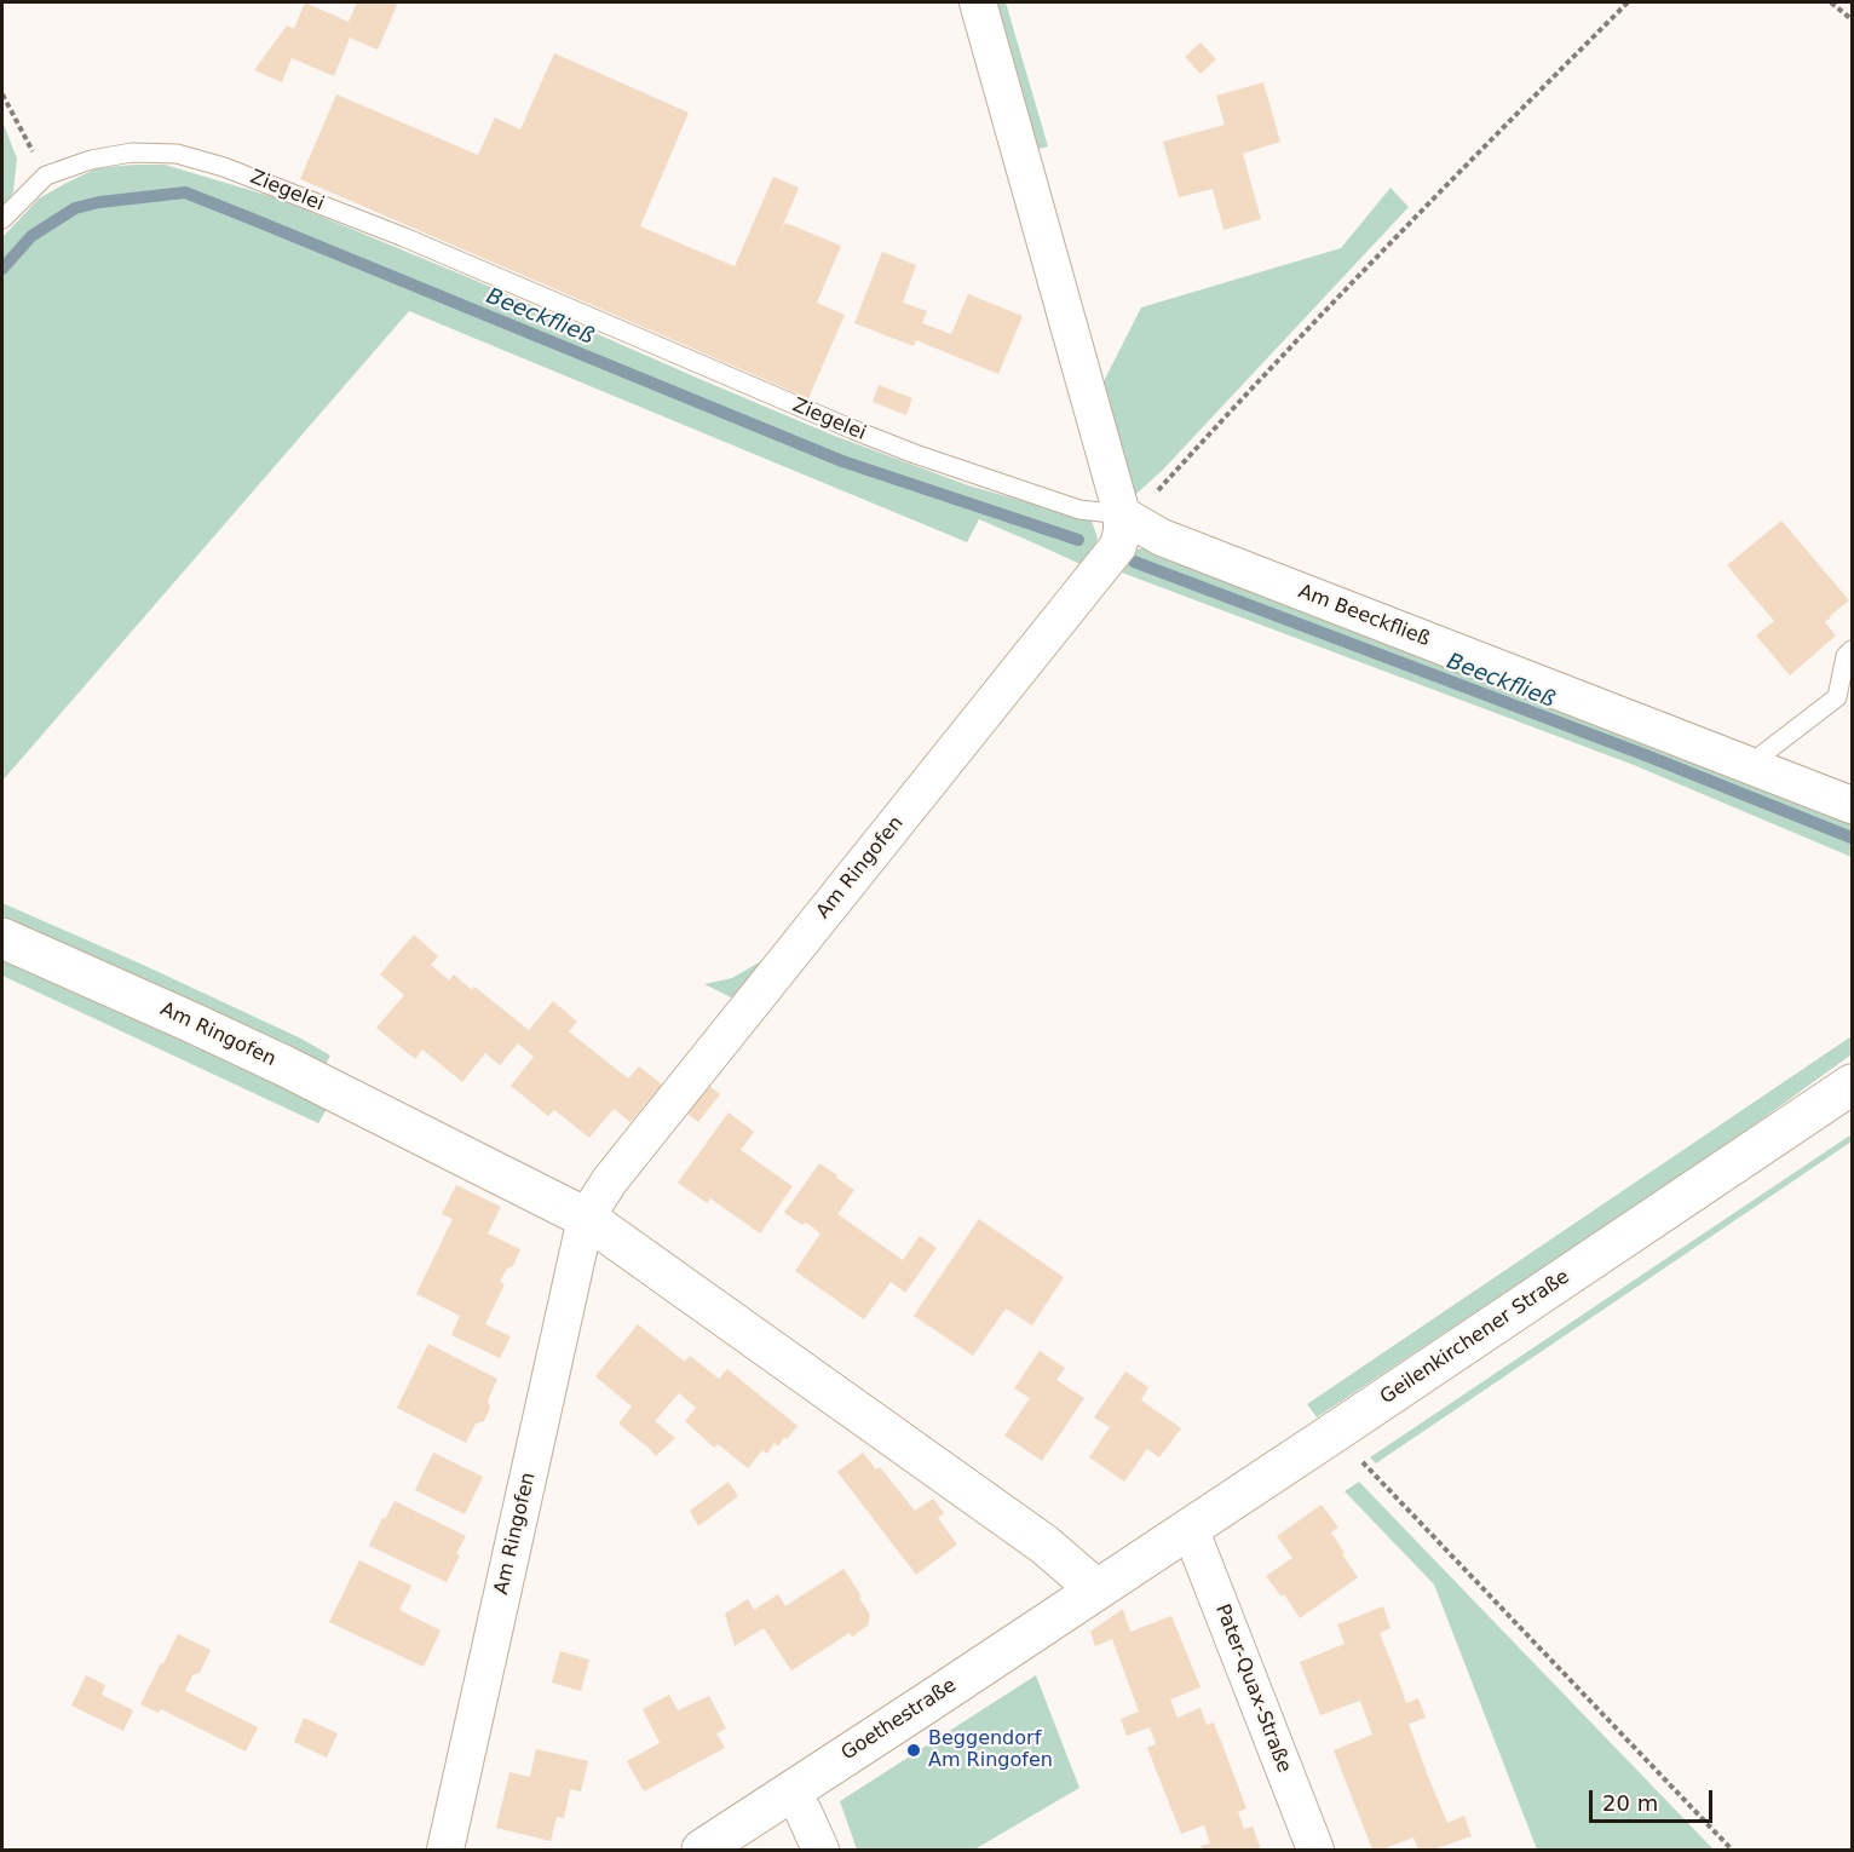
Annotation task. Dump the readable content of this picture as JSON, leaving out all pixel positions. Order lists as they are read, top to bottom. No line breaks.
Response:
{"streets":{"street":["Am Beeckfließ","Am Ringofen","Geilenkirchener Straße","Pater-Quax-Straße","Goethestraße"],"lane":["Ziegelei"]},"crossings":[["Ziegelei","Am Beeckfließ"],["Ziegelei","Am Ringofen"],["Am Beeckfließ","Am Ringofen"],["Am Ringofen","Geilenkirchener Straße"],["Am Ringofen","Goethestraße"],["Geilenkirchener Straße","Pater-Quax-Straße"],["Geilenkirchener Straße","Goethestraße"]],"water":["Beeckfließ"],"places":["Beggendorf Am Ringofen"],"scale_bar":"20 m"}
